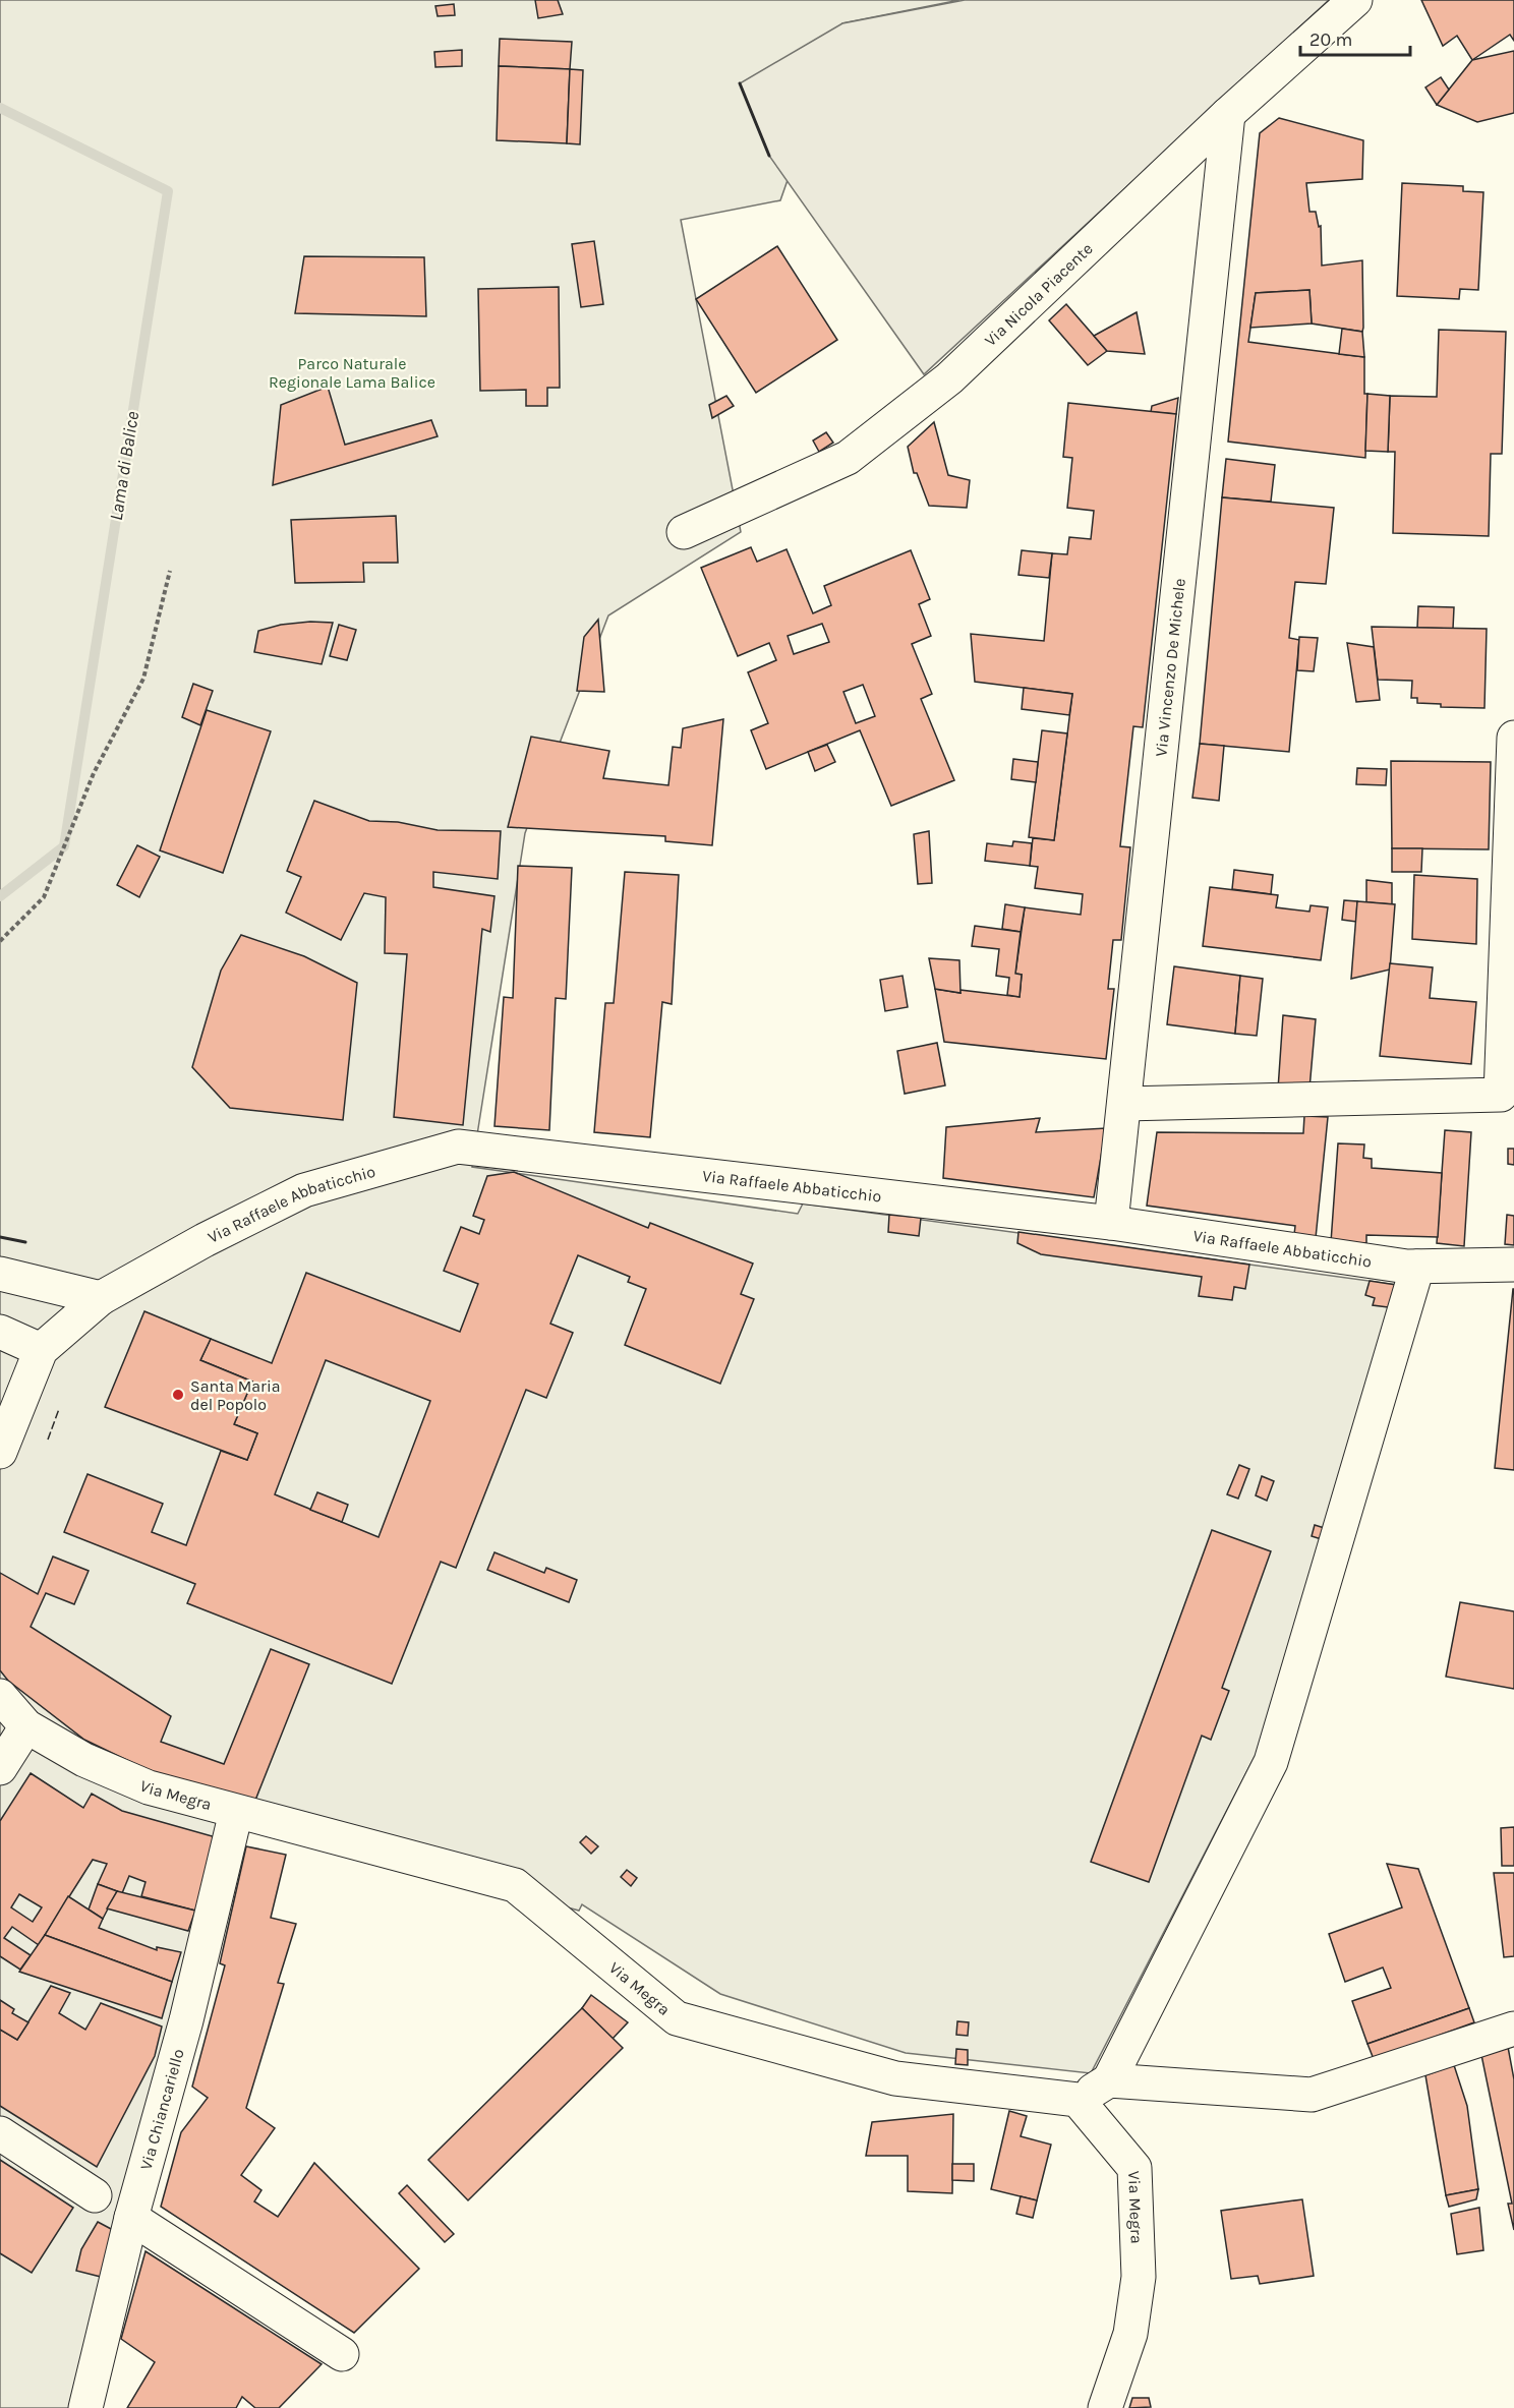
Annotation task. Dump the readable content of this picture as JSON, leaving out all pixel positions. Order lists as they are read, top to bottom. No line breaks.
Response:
{"streets":{"street":["Via Nicola Piacente","Via Vincenzo De Michele","Via Raffaele Abbaticchio","Via Megra","Via Chiancariello"]},"crossings":[["Via Nicola Piacente","Via Vincenzo De Michele"],["Via Vincenzo De Michele","Via Raffaele Abbaticchio"],["Via Megra","Via Chiancariello"]],"water":["Lama di Balice"],"parks":["Parco Naturale Regionale Lama Balice"],"places":["Santa Maria del Popolo"],"scale_bar":"20 m"}
